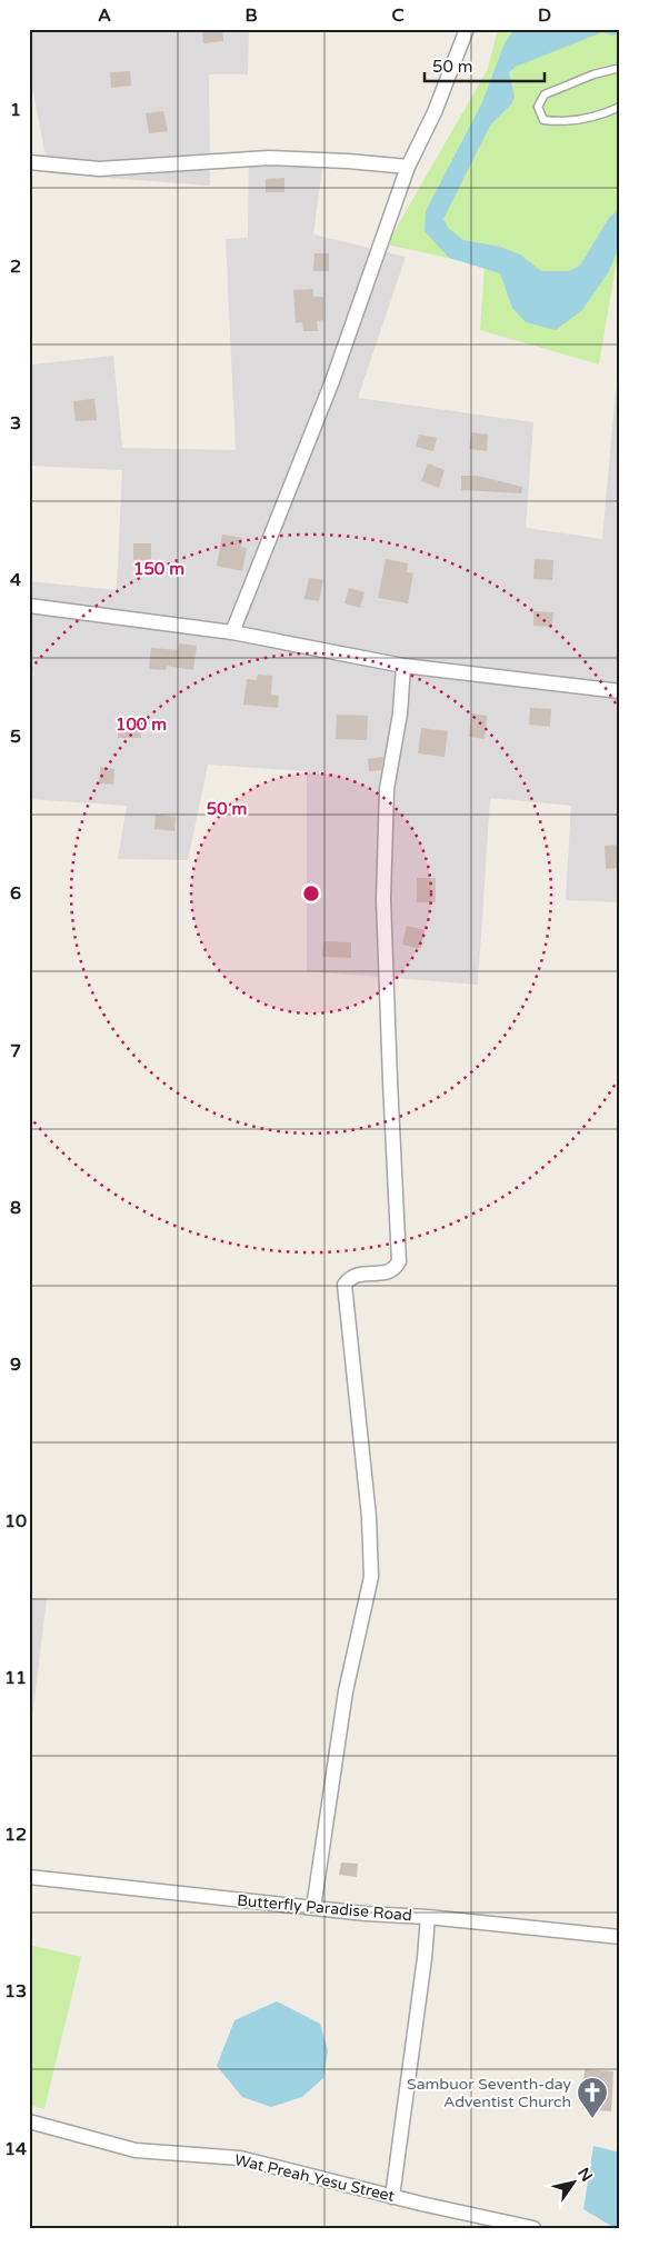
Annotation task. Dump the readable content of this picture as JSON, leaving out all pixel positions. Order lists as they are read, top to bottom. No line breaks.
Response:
{"streets":{"street":["Butterfly Paradise Road","Wat Preah Yesu Street"]},"places":{"church":["Sambuor Seventh-day Adventist Church"]},"scale_bar":"50 m","north":"top right","grid":{"columns":["A","B","C","D"],"rows":["1","2","3","4","5","6","7","8","9","10","11","12","13","14"]},"rings":["150 m","100 m","50 m"]}
